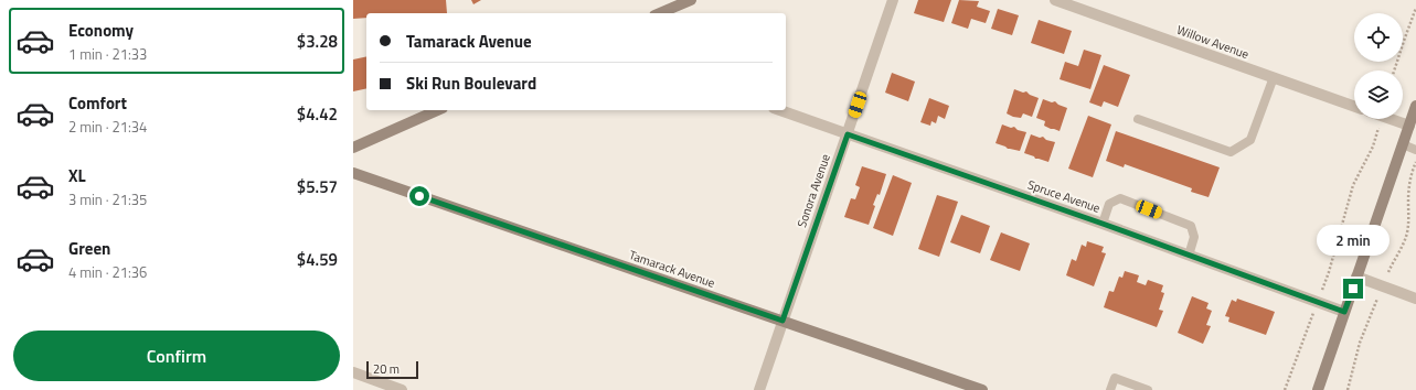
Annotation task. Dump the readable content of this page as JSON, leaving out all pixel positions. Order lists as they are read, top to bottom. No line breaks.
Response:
{"streets":{"street":["Willow Avenue","Sonora Avenue","Spruce Avenue","Tamarack Avenue"]},"crossings":[["Sonora Avenue","Spruce Avenue"],["Sonora Avenue","Tamarack Avenue"]],"scale_bar":"20 m","page":{"list":[{"name":"Economy","note":"1 min · 21:33","value":"$3.28"},{"name":"Comfort","note":"2 min · 21:34","value":"$4.42"},{"name":"XL","note":"3 min · 21:35","value":"$5.57"},{"name":"Green","note":"4 min · 21:36","value":"$4.59"}],"banner":["Tamarack Avenue","Ski Run Boulevard"],"bubble":"2 min","buttons":"Confirm","scale":"20 m"}}
